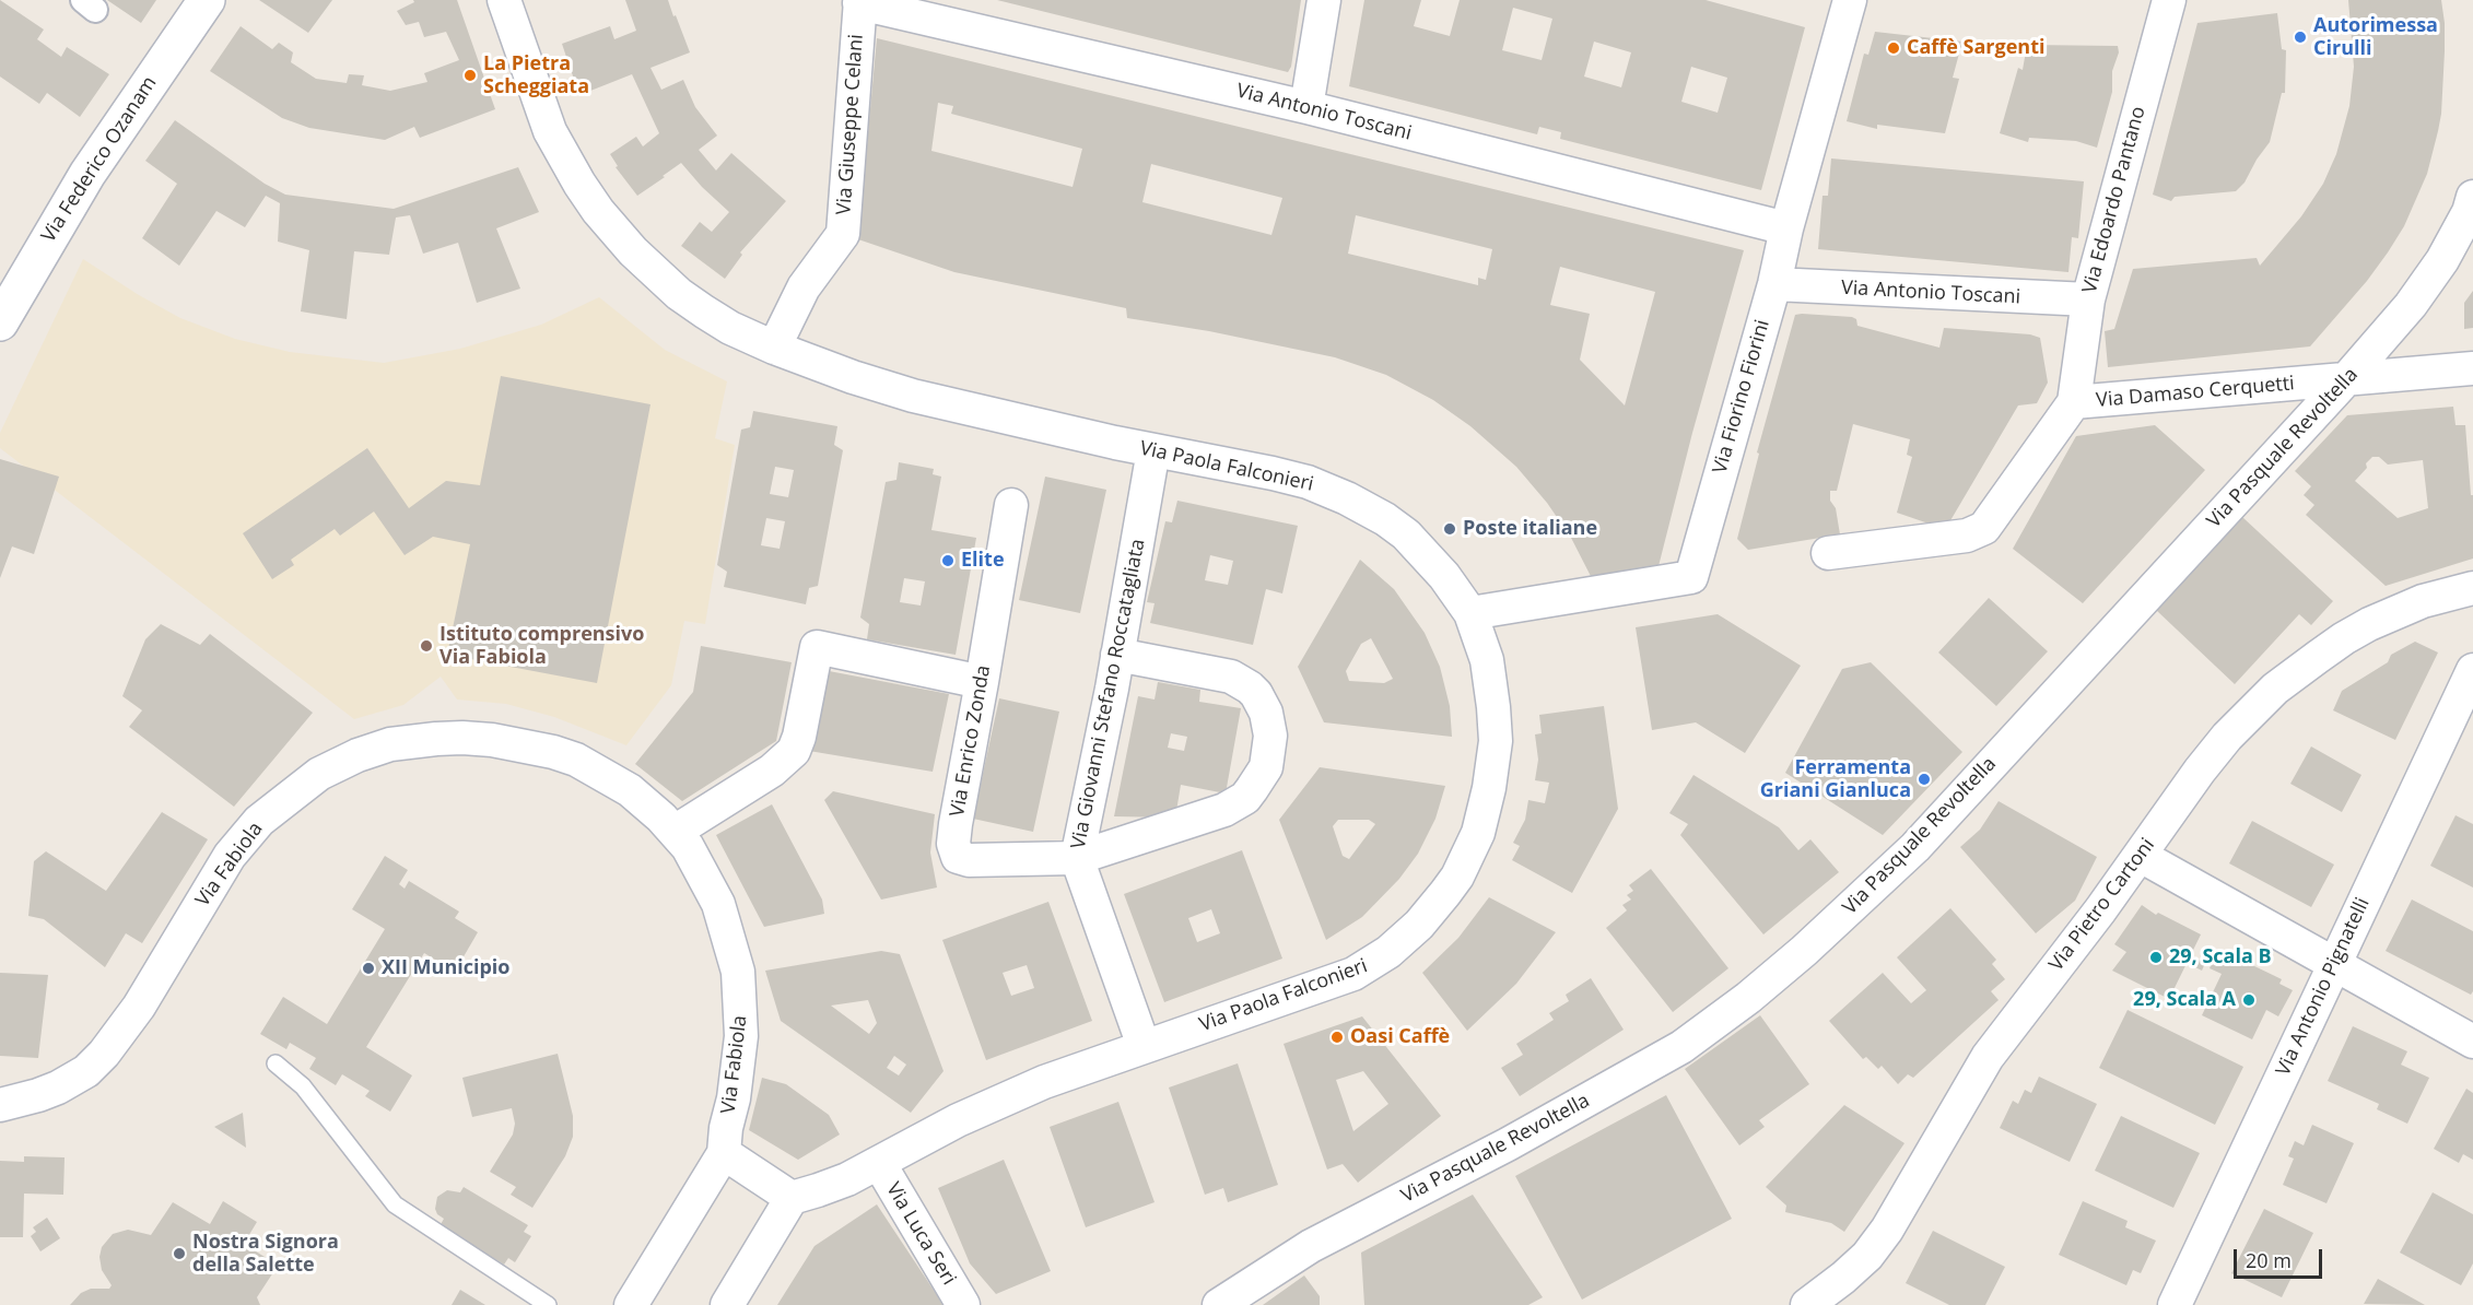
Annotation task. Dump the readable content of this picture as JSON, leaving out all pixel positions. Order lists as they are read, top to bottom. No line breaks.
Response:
{"streets":{"street":["Via Antonio Toscani","Via Giuseppe Celani","Via Federico Ozanam","Via Edoardo Pantano","Via Damaso Cerquetti","Via Fiorino Fiorini","Via Pasquale Revoltella","Via Paola Falconieri","Via Giovanni Stefano Roccatagliata","Via Enrico Zonda","Via Fabiola","Via Pietro Cartoni","Via Antonio Pignatelli","Via Luca Seri"]},"crossings":[["Via Antonio Toscani","Via Giuseppe Celani"],["Via Antonio Toscani","Via Edoardo Pantano"],["Via Antonio Toscani","Via Fiorino Fiorini"],["Via Giuseppe Celani","Via Paola Falconieri"],["Via Edoardo Pantano","Via Damaso Cerquetti"],["Via Damaso Cerquetti","Via Pasquale Revoltella"],["Via Fiorino Fiorini","Via Paola Falconieri"],["Via Paola Falconieri","Via Giovanni Stefano Roccatagliata"],["Via Paola Falconieri","Via Luca Seri"],["Via Giovanni Stefano Roccatagliata","Via Enrico Zonda"]],"places":["Autorimessa Cirulli","Caffè Sargenti","La Pietra Scheggiata","Poste italiane","Elite","Istituto comprensivo Via Fabiola","Ferramenta Griani Gianluca","29, Scala B","XII Municipio","29, Scala A","Oasi Caffè","Nostra Signora della Salette"],"scale_bar":"20 m"}
